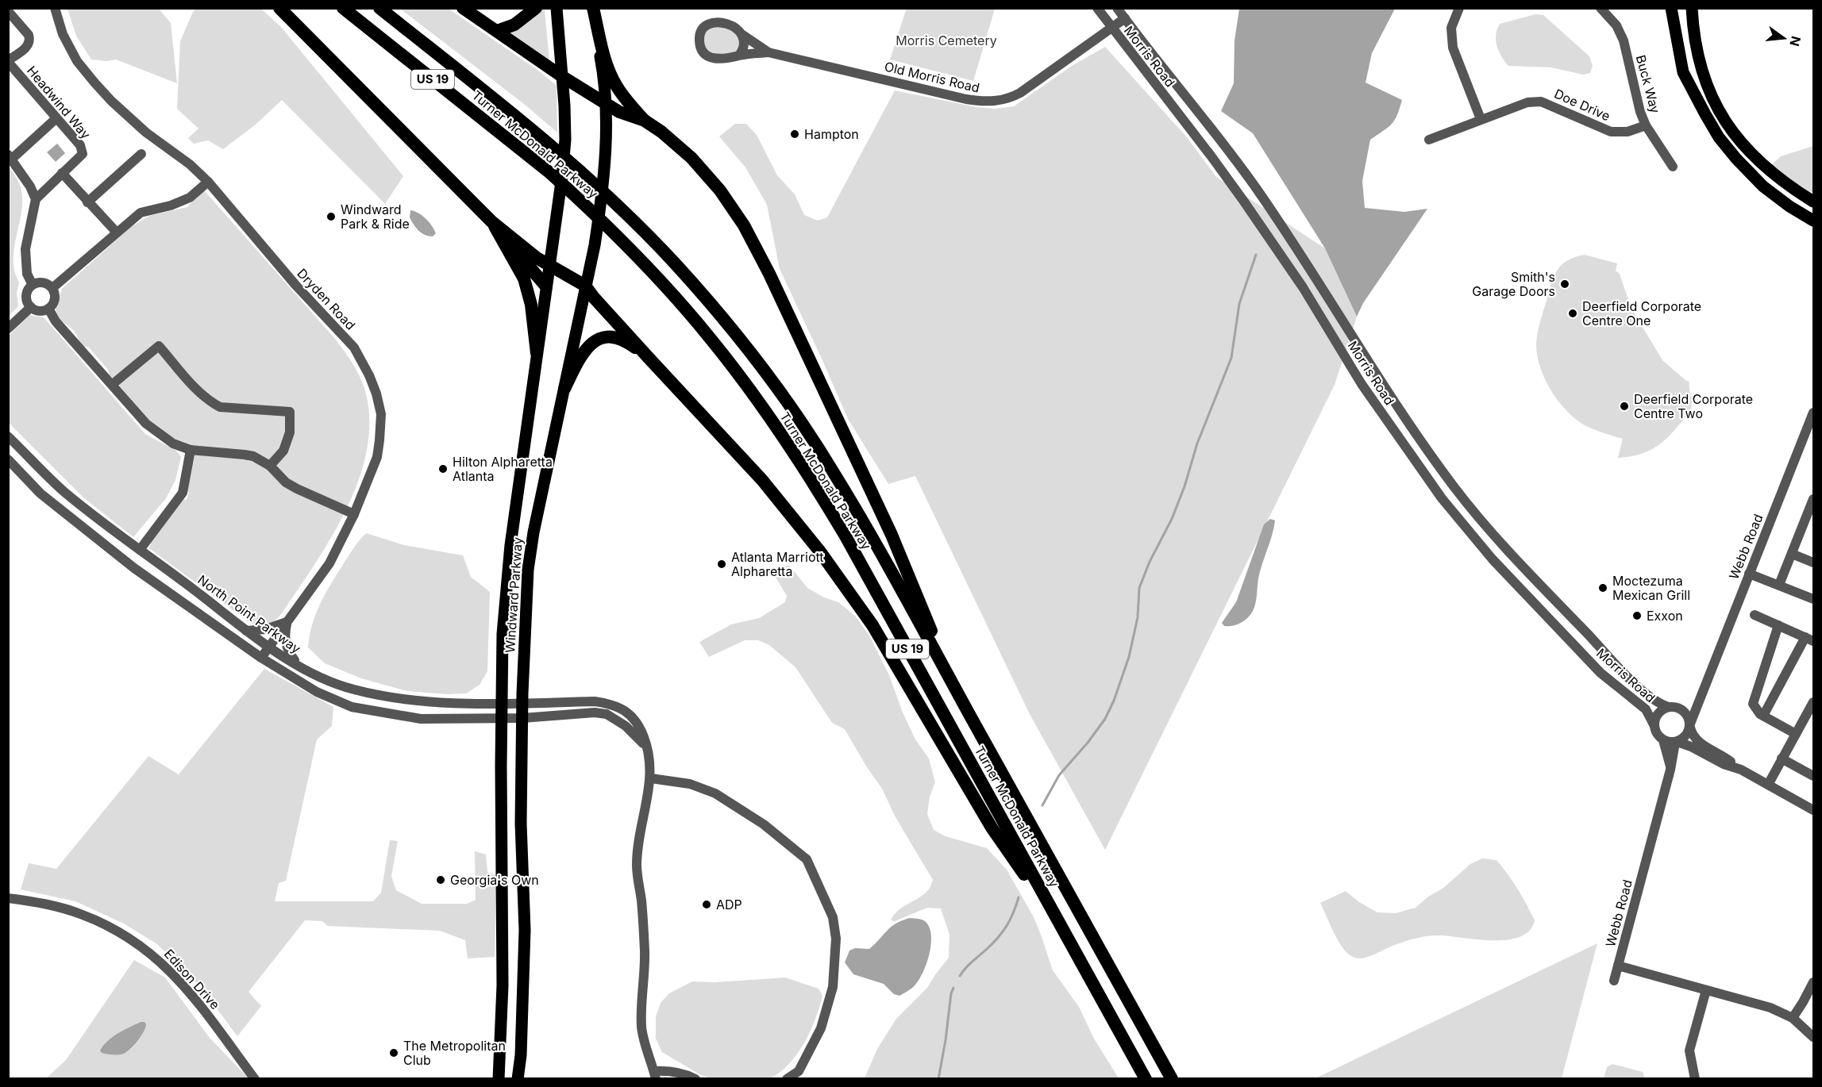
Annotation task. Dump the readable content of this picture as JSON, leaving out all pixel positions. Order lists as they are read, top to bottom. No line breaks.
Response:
{"streets":{"highway":["US 19","Turner McDonald Parkway"],"main road":["Windward Parkway"],"street":["Morris Road","Old Morris Road","Buck Way","Headwind Way","Doe Drive","Dryden Road","Webb Road","North Point Parkway","Edison Drive"]},"crossings":[["Morris Road","Old Morris Road"],["Morris Road","Webb Road"],["Buck Way","Doe Drive"],["Dryden Road","North Point Parkway"],["Windward Parkway","North Point Parkway"]],"parks":["Morris Cemetery"],"places":["Hampton","Windward Park & Ride","Smith's Garage Doors","Deerfield Corporate Centre One","Deerfield Corporate Centre Two","Hilton Alpharetta Atlanta","Atlanta Marriott Alpharetta","Moctezuma Mexican Grill","Exxon","Georgia's Own","ADP","The Metropolitan Club"],"north":"right"}
